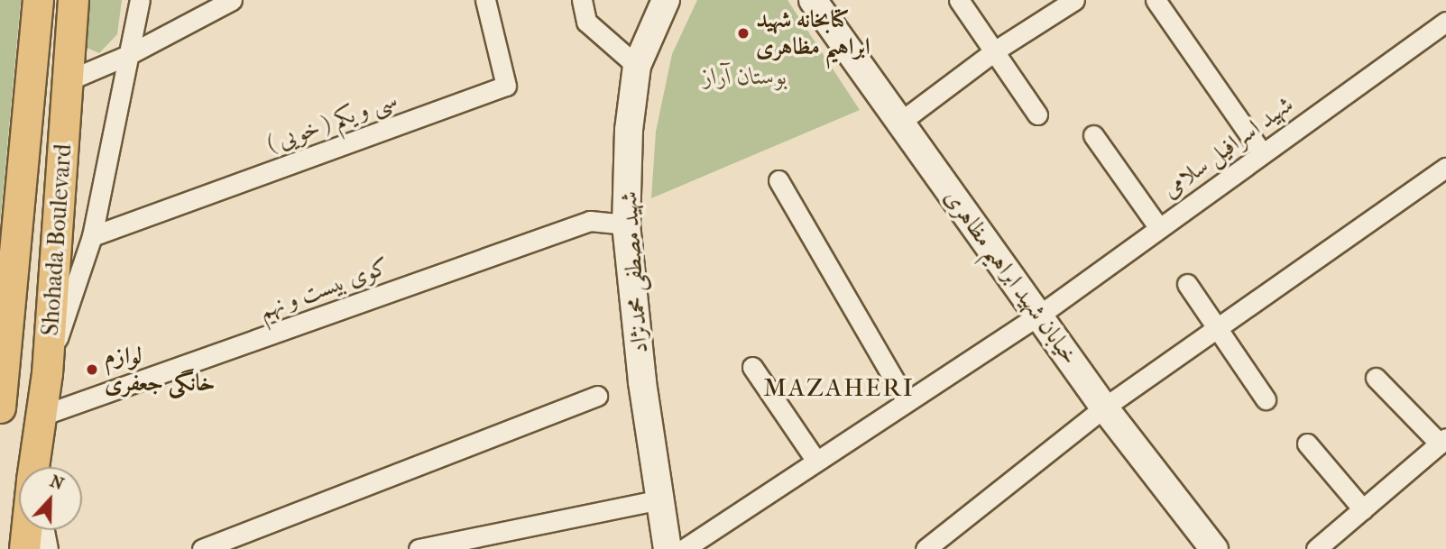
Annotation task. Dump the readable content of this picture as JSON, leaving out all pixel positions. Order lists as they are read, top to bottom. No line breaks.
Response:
{"streets":{"main road":["Shohada Boulevard","شهید مصطفی محمدنژاد","خیابان شهید ابراهیم مظاهری"],"street":["سی و یکم ( خویی )","شهید اسرافیل سلامی","کوی بیست و نهم"]},"crossings":[["شهید اسرافیل سلامی","خیابان شهید ابراهیم مظاهری"],["Shohada Boulevard","کوی بیست و نهم"],["شهید مصطفی محمدنژاد","کوی بیست و نهم"]],"districts":["MAZAHERI"],"parks":["بوستان آراز"],"places":["کتابخانه شهید ابراهیم مظاهری","لوازم خانگی جعفری"],"north":"top"}
